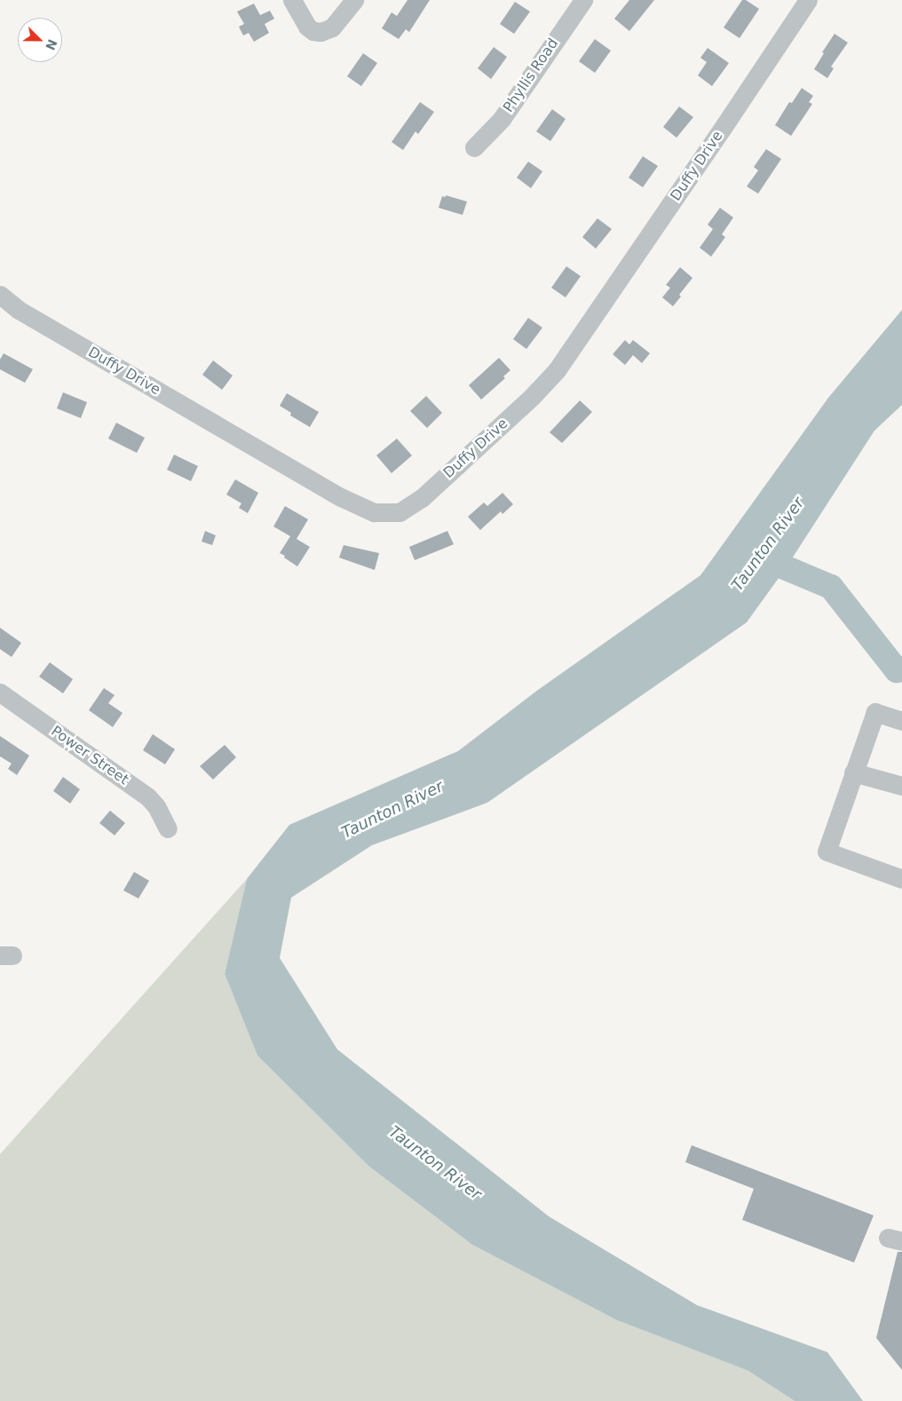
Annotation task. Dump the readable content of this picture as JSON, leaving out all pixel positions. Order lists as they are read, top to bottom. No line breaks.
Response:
{"streets":{"street":["Phyllis Road","Duffy Drive","Power Street"]},"water":["Taunton River"],"north":"bottom right"}
